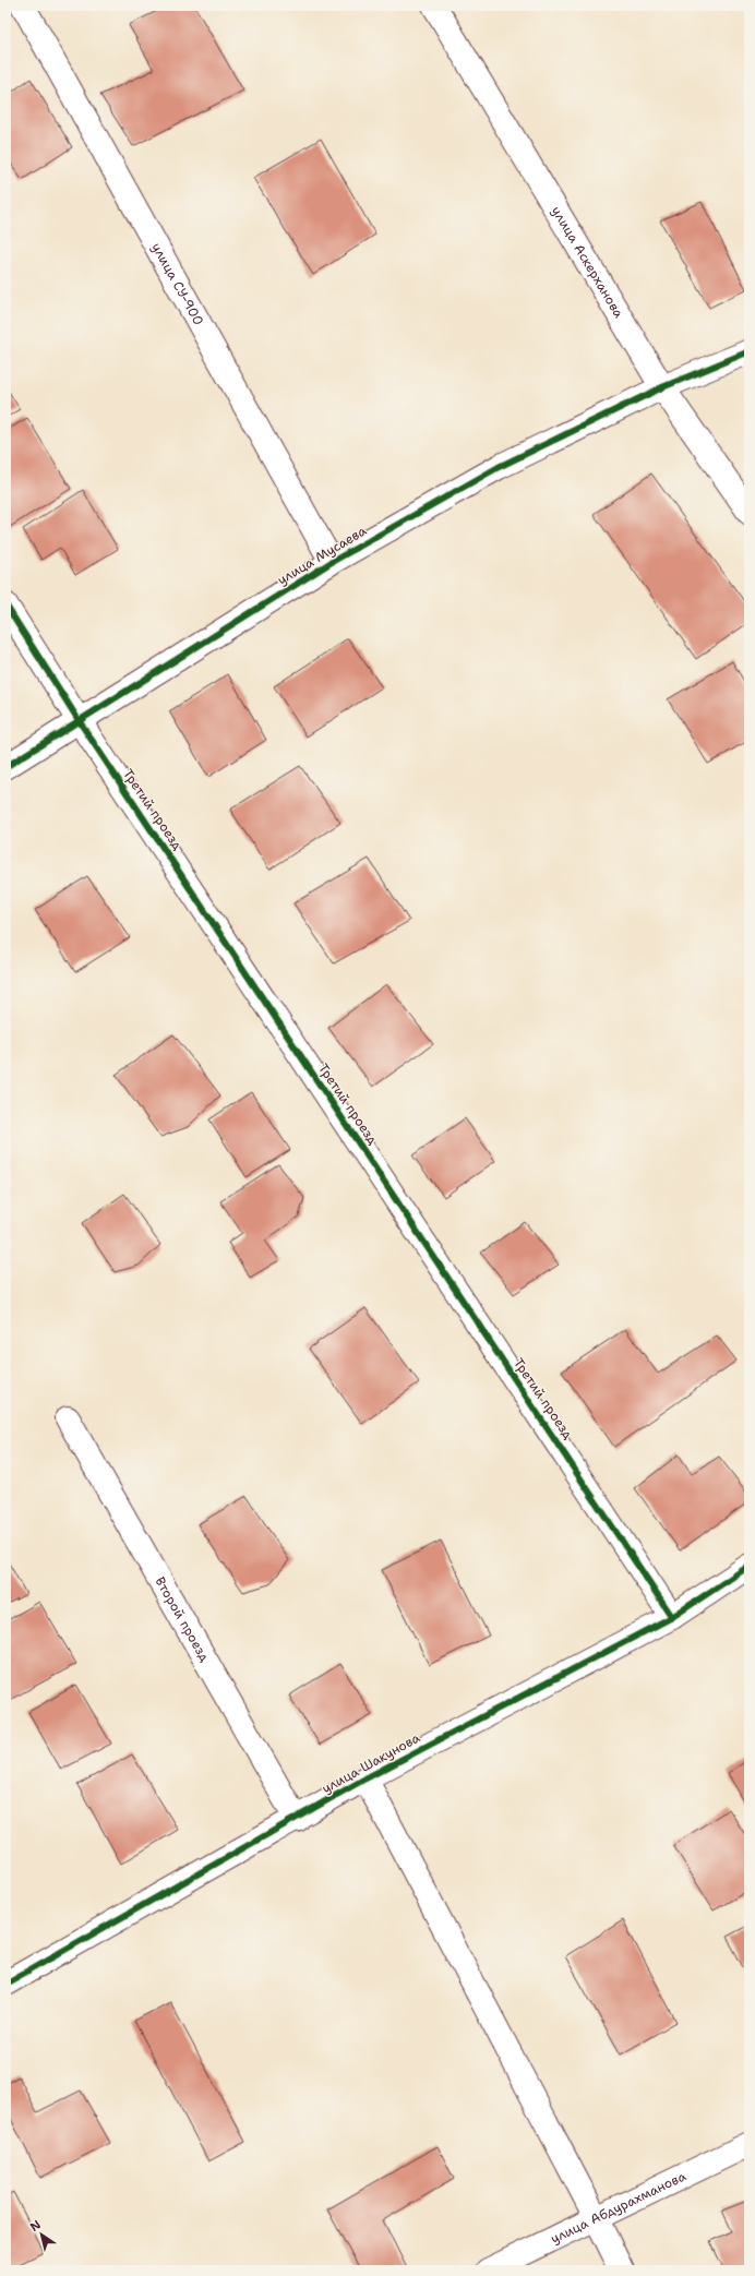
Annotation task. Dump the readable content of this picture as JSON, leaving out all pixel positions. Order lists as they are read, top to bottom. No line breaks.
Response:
{"streets":{"street":["улица Аскерханова","улица СУ-900","улица Мусаева","Третий проезд","Второй проезд","улица Шакунова","улица Абдурахманова"]},"crossings":[["улица Аскерханова","улица Мусаева"],["улица СУ-900","улица Мусаева"],["улица Мусаева","Третий проезд"],["Третий проезд","улица Шакунова"],["Второй проезд","улица Шакунова"]],"north":"top left"}
